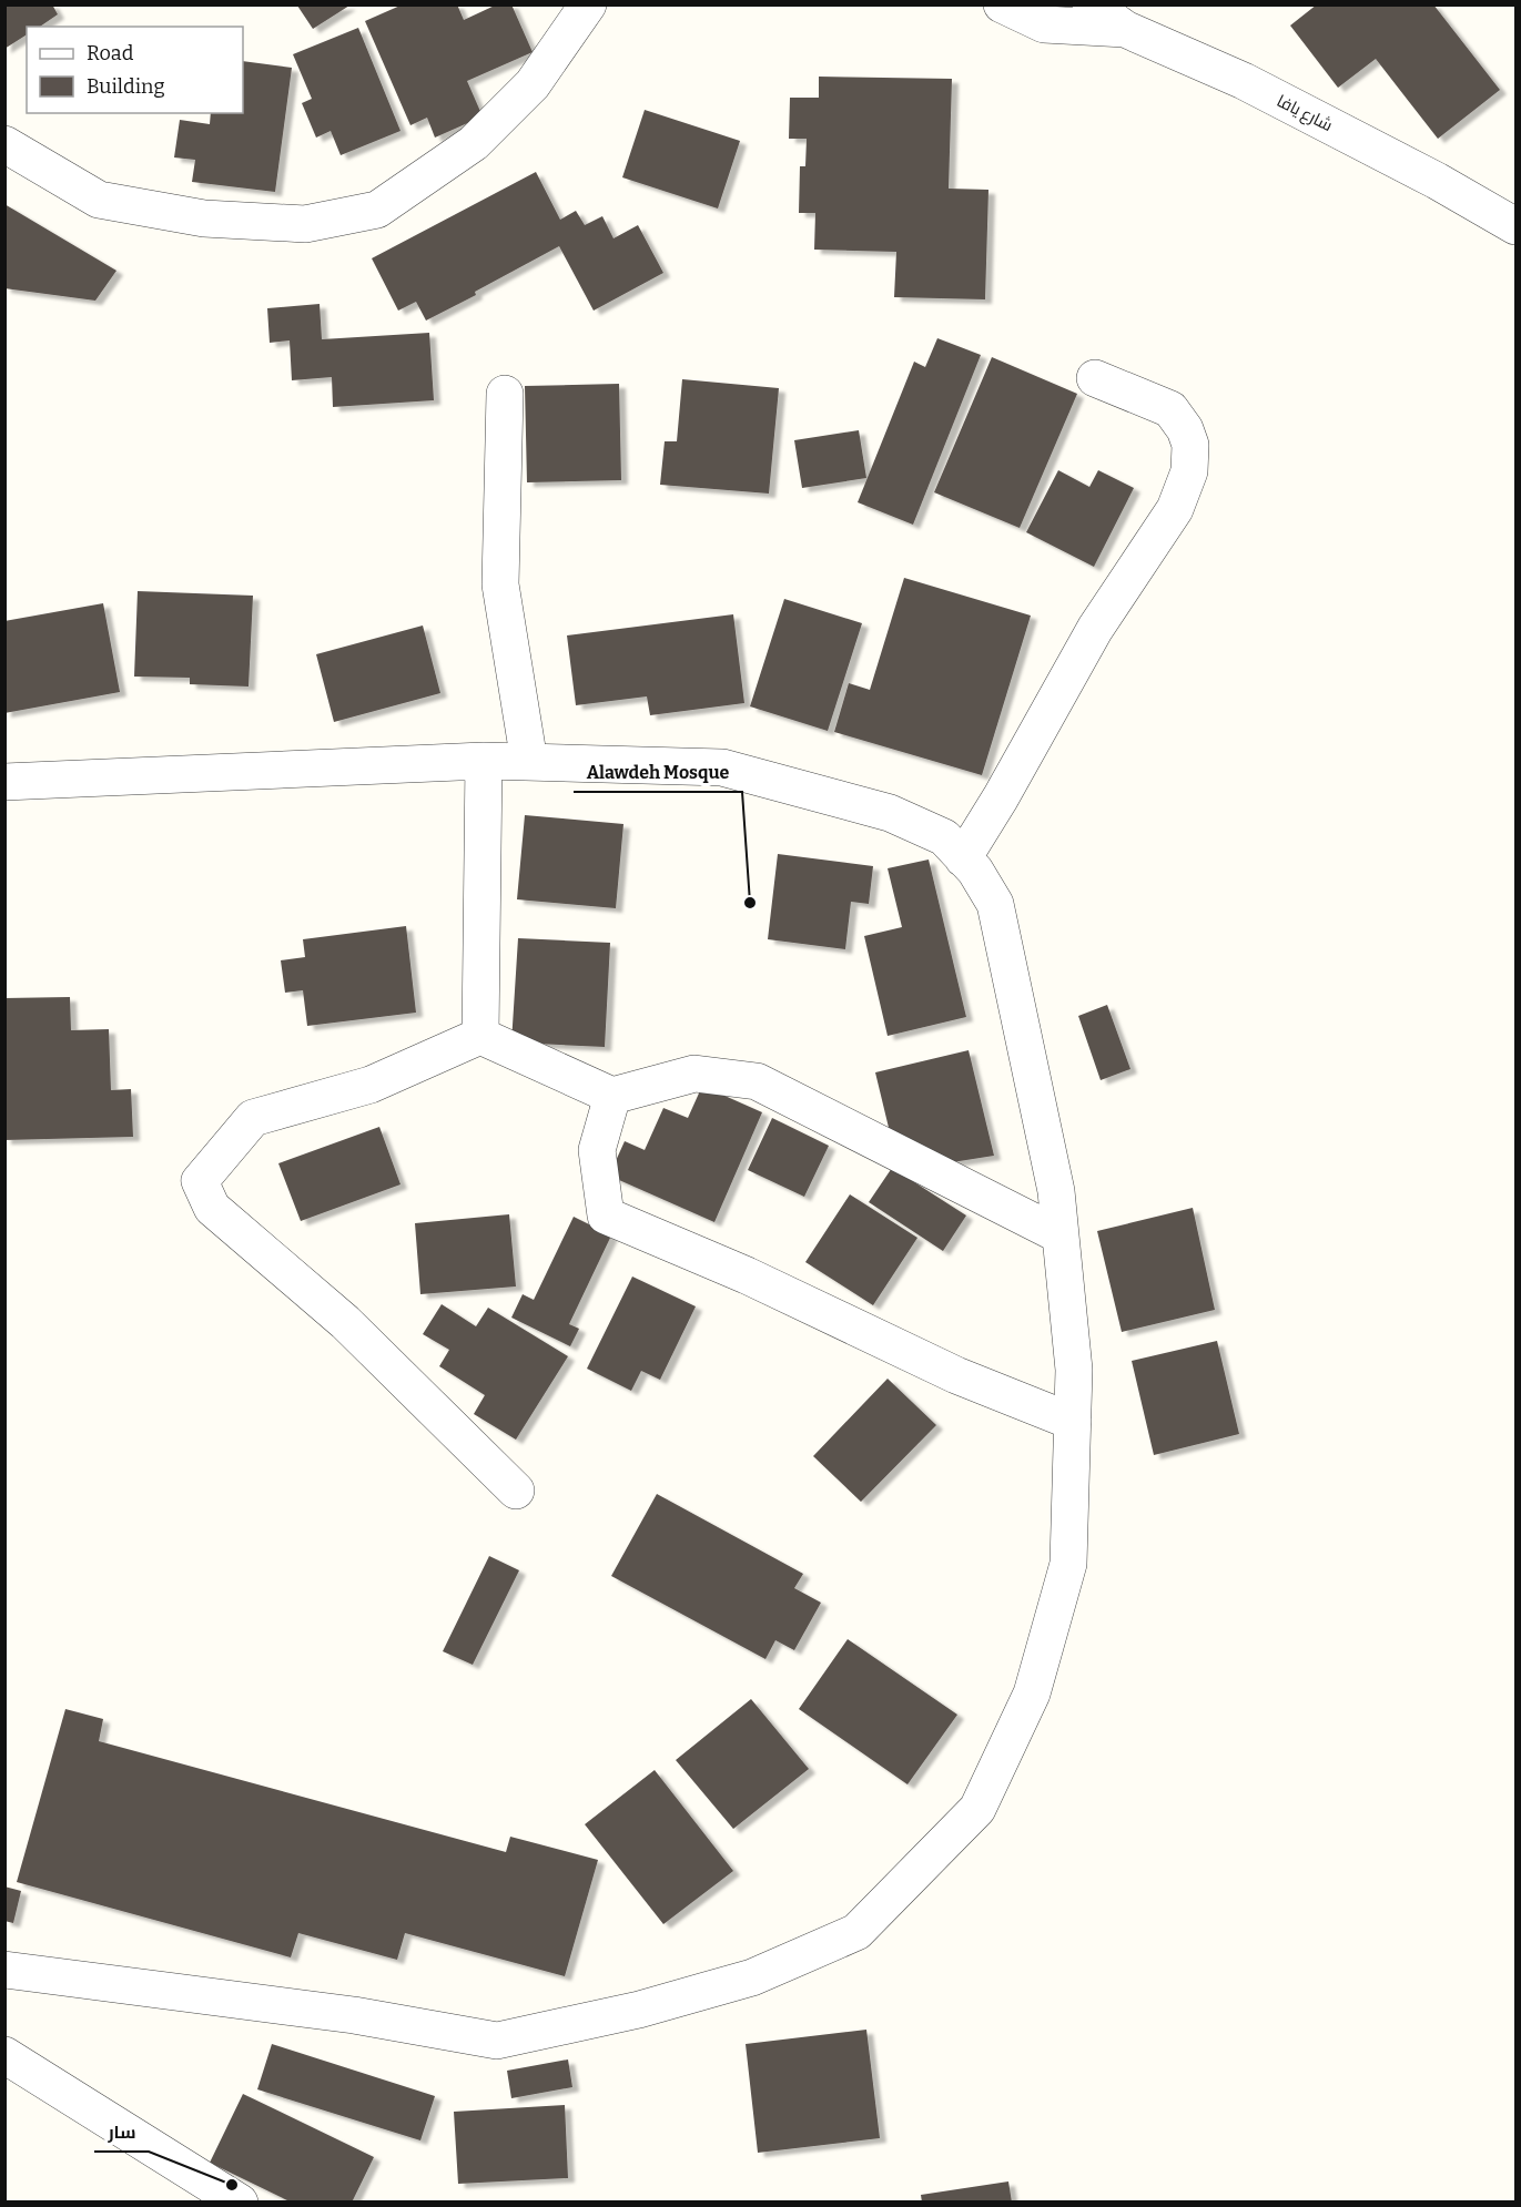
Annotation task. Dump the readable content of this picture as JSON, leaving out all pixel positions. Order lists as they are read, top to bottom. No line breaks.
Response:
{"streets":{"street":["شارع يافا"]},"places":["Alawdeh Mosque","سار"],"legend":["Road","Building"]}
